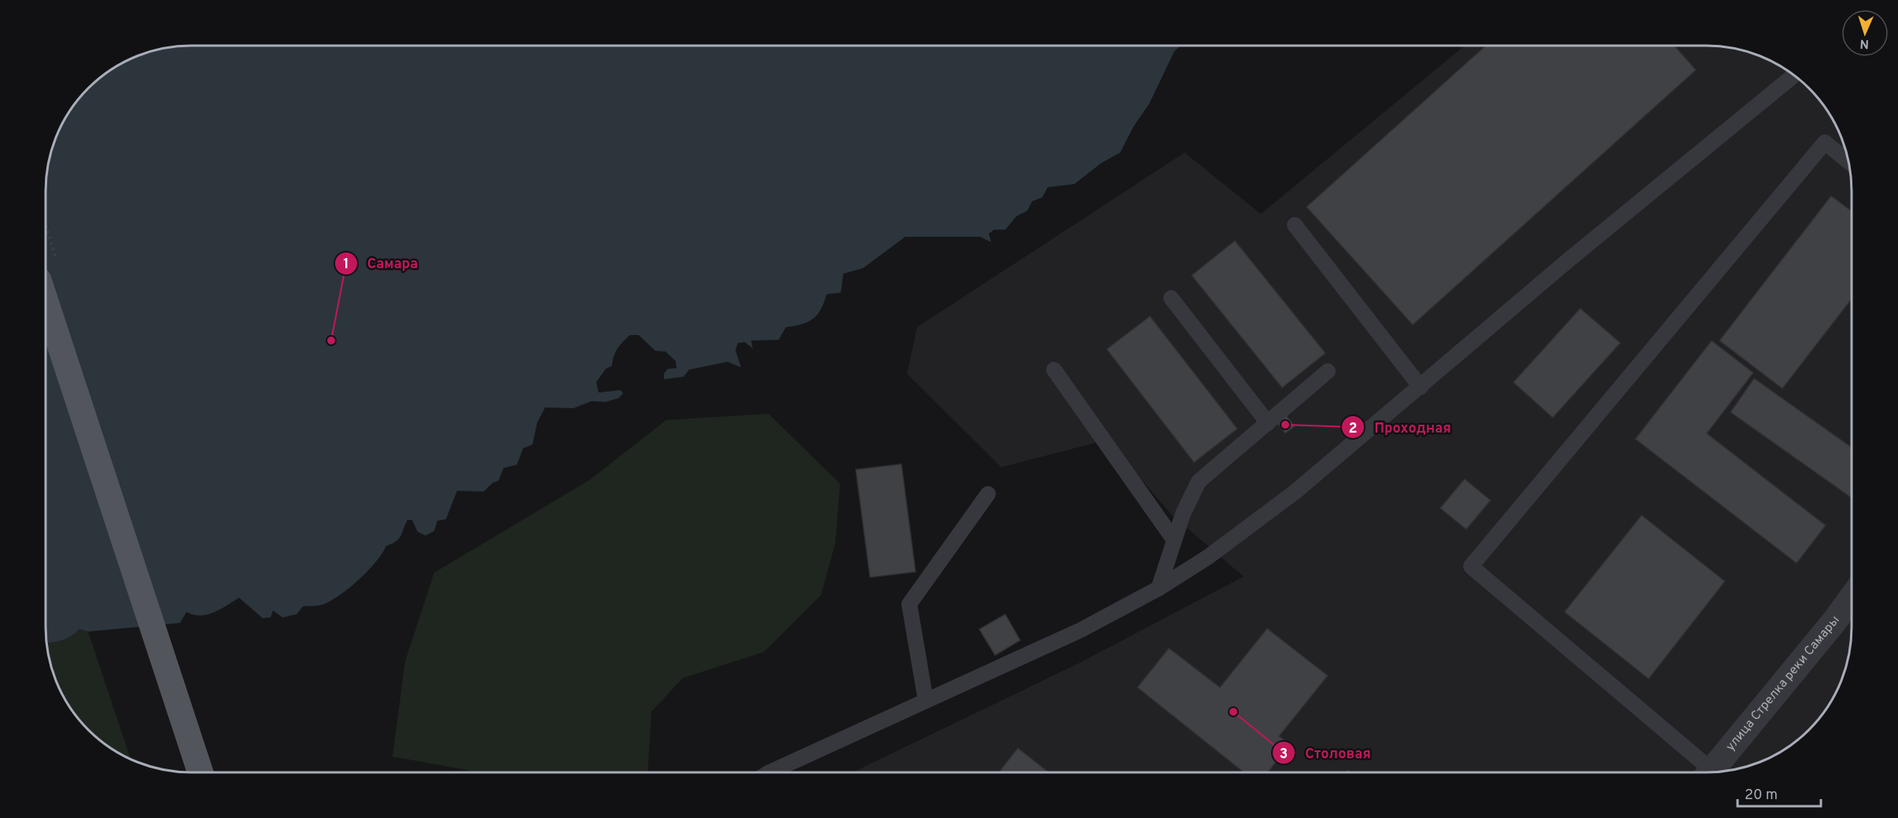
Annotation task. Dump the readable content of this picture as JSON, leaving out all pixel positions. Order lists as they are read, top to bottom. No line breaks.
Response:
{"streets":{"street":["улица Стрелка реки Самары"]},"places":["Самара","Проходная","Столовая"],"scale_bar":"20 m","north":"bottom"}
